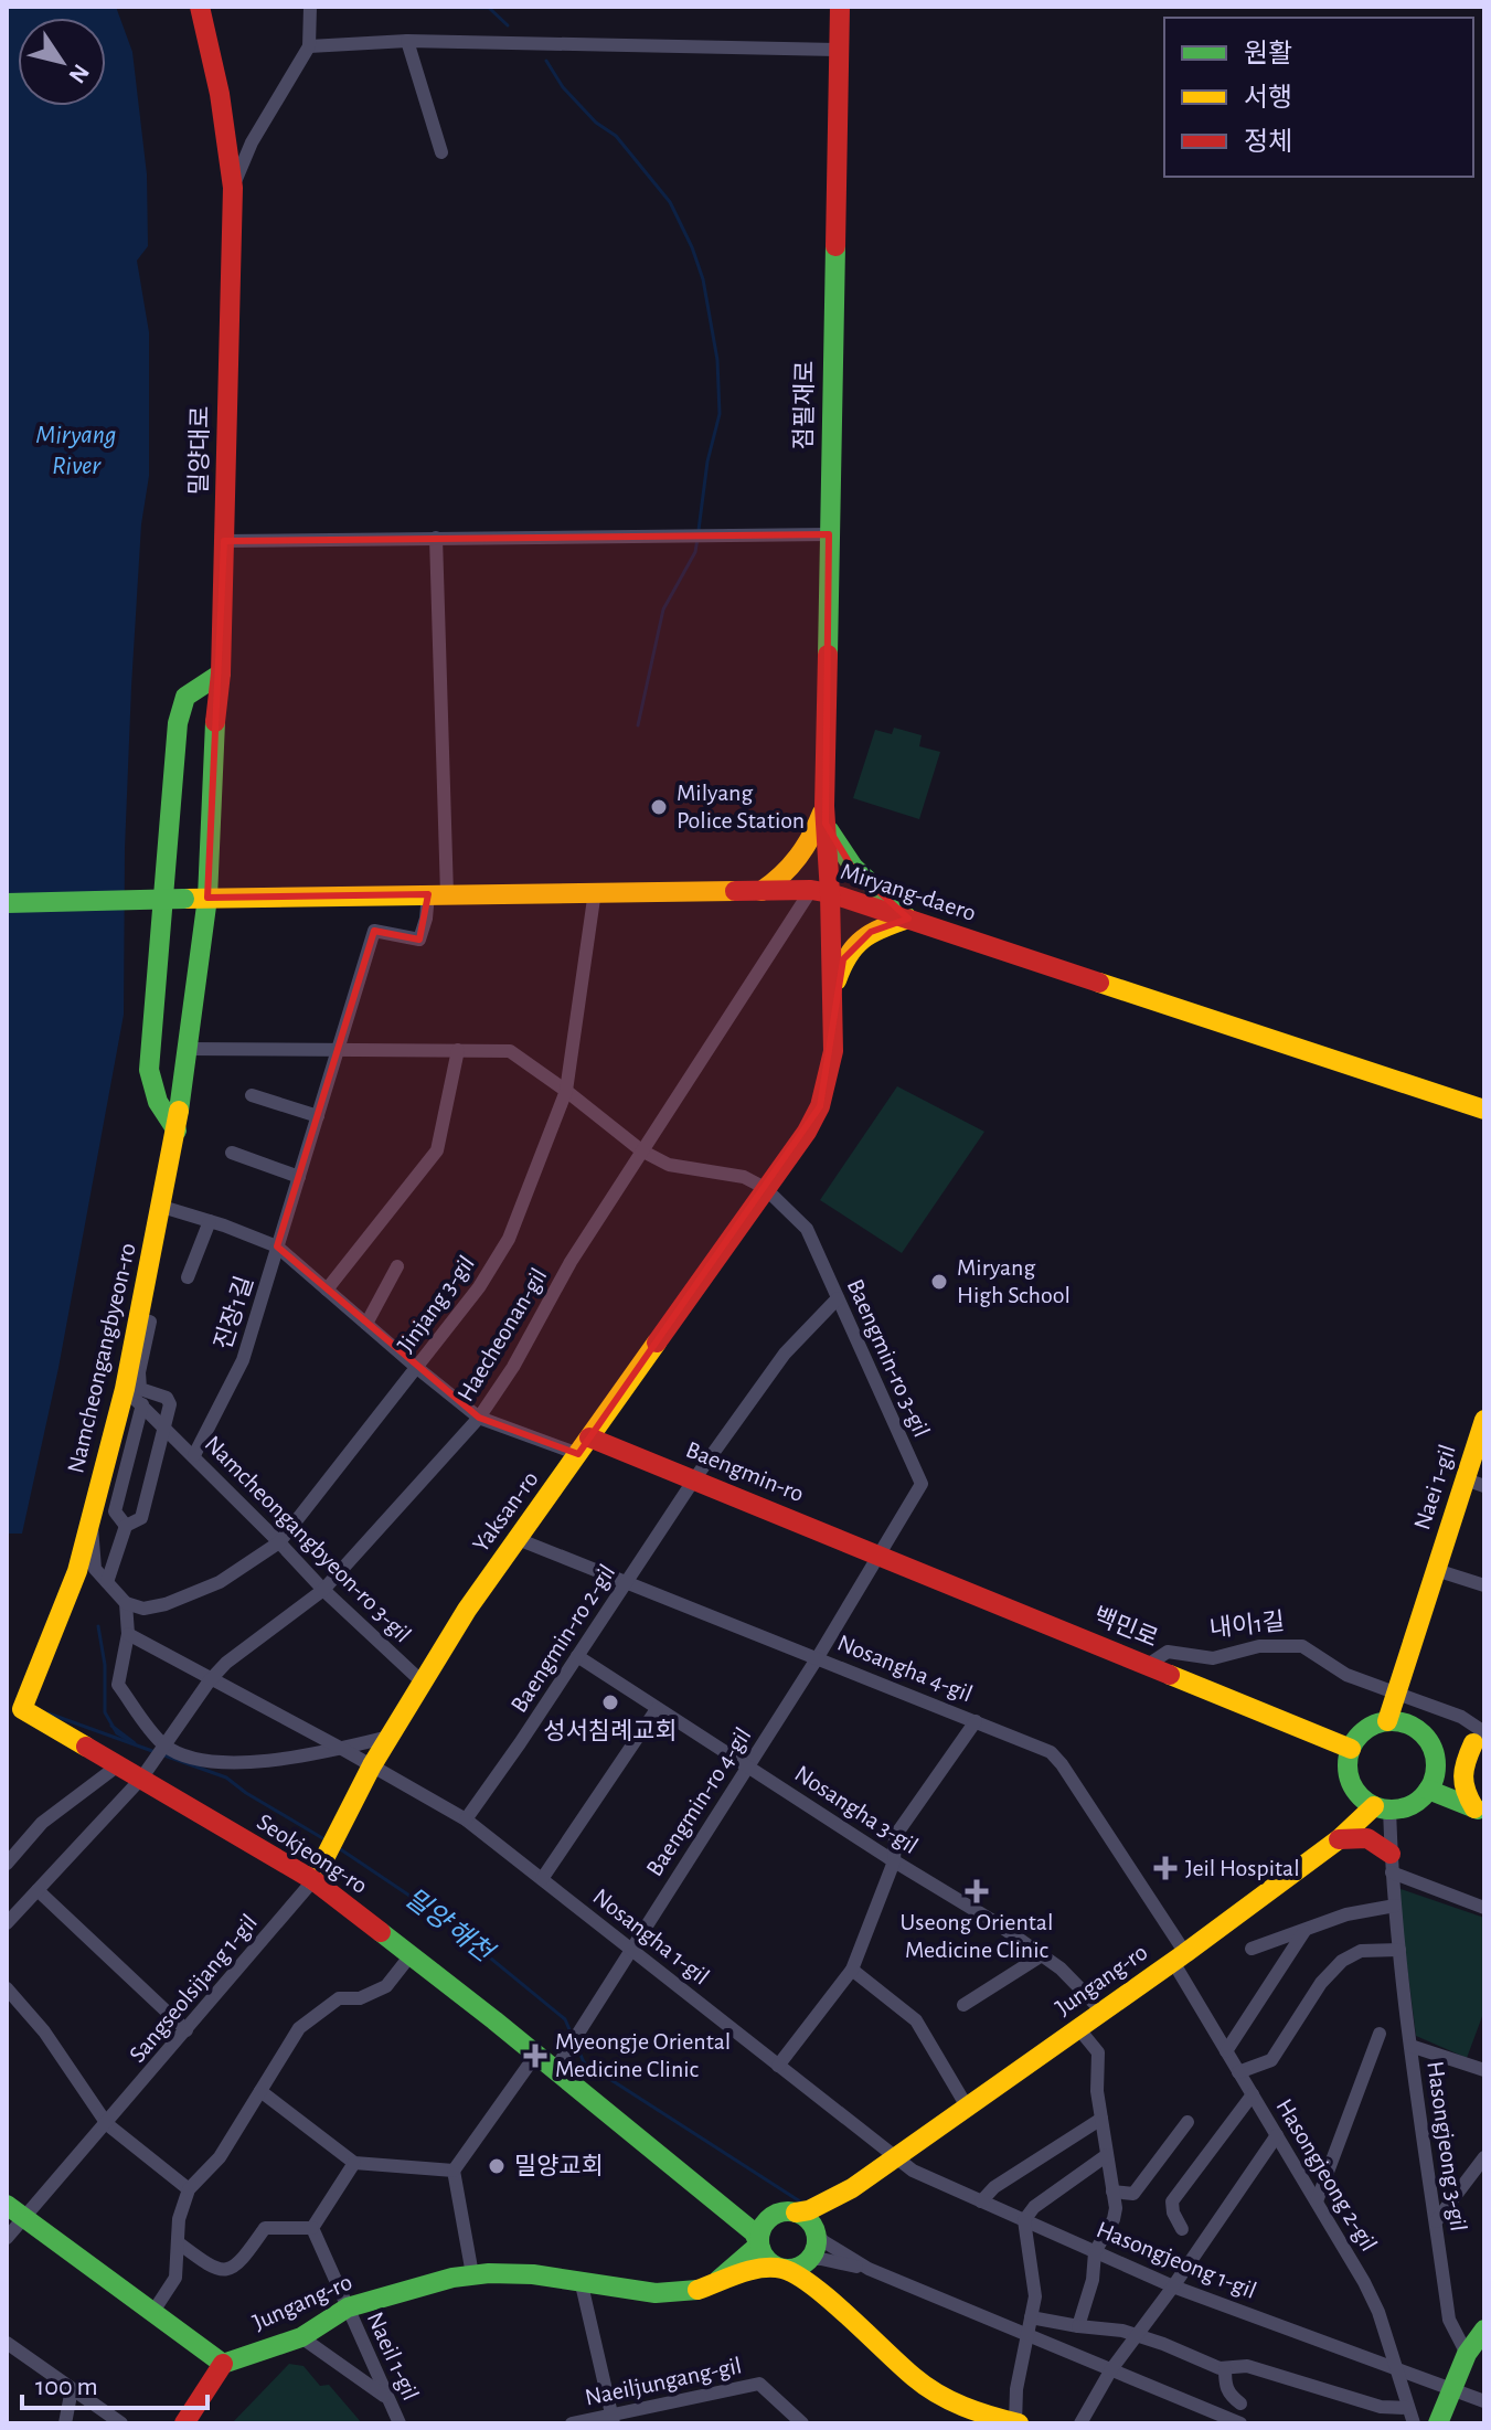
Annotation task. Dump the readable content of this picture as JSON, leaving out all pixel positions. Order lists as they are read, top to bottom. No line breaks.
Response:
{"streets":{"street":["점필재로","밀양대로","Miryang-daero","Jinjang 3-gil","진장1길","Haecheonan-gil","Namcheongangbyeon-ro","Baengmin-ro 3-gil","Baengmin-ro","Naei 1-gil","Yaksan-ro","Namcheongangbyeon-ro 3-gil","내이1길","백민로","Baengmin-ro 2-gil","Nosangha 4-gil","Baengmin-ro 4-gil","Nosangha 3-gil","Seokjeong-ro","Nosangha 1-gil","Jungang-ro","Sangseolsijang 1-gil","Hasongjeong 3-gil","Hasongjeong 2-gil","Hasongjeong 1-gil","Naeil 1-gil","Naeiljungang-gil"]},"crossings":[["점필재로","Miryang-daero"],["점필재로","Haecheonan-gil"],["점필재로","Yaksan-ro"],["밀양대로","Miryang-daero"],["밀양대로","Namcheongangbyeon-ro"],["Miryang-daero","Jinjang 3-gil"],["Miryang-daero","진장1길"],["Miryang-daero","Haecheonan-gil"],["Miryang-daero","Namcheongangbyeon-ro"],["Miryang-daero","Yaksan-ro"],["Jinjang 3-gil","Namcheongangbyeon-ro 3-gil"],["진장1길","Namcheongangbyeon-ro 3-gil"],["Haecheonan-gil","Namcheongangbyeon-ro"],["Haecheonan-gil","Yaksan-ro"],["Haecheonan-gil","Namcheongangbyeon-ro 3-gil"],["Haecheonan-gil","Seokjeong-ro"],["Haecheonan-gil","Nosangha 1-gil"],["Namcheongangbyeon-ro","Namcheongangbyeon-ro 3-gil"],["Namcheongangbyeon-ro","Seokjeong-ro"],["Baengmin-ro 3-gil","Baengmin-ro"],["Baengmin-ro 3-gil","Yaksan-ro"],["Baengmin-ro 3-gil","백민로"],["Baengmin-ro 3-gil","Baengmin-ro 2-gil"],["Baengmin-ro 3-gil","Baengmin-ro 4-gil"],["Baengmin-ro","Yaksan-ro"],["Baengmin-ro","백민로"],["Baengmin-ro","Baengmin-ro 2-gil"],["Baengmin-ro","Baengmin-ro 4-gil"],["Yaksan-ro","Namcheongangbyeon-ro 3-gil"],["Yaksan-ro","Nosangha 4-gil"],["Yaksan-ro","Seokjeong-ro"],["Yaksan-ro","Nosangha 1-gil"],["Yaksan-ro","Sangseolsijang 1-gil"],["내이1길","백민로"],["백민로","Baengmin-ro 4-gil"],["백민로","Jungang-ro"],["백민로","Hasongjeong 3-gil"],["Baengmin-ro 2-gil","Nosangha 4-gil"],["Baengmin-ro 2-gil","Nosangha 3-gil"],["Baengmin-ro 2-gil","Nosangha 1-gil"],["Nosangha 4-gil","Baengmin-ro 4-gil"],["Nosangha 4-gil","Jungang-ro"],["Nosangha 4-gil","Hasongjeong 2-gil"],["Baengmin-ro 4-gil","Nosangha 3-gil"],["Baengmin-ro 4-gil","Seokjeong-ro"],["Baengmin-ro 4-gil","Nosangha 1-gil"],["Nosangha 3-gil","Jungang-ro"],["Seokjeong-ro","Jungang-ro"],["Seokjeong-ro","Sangseolsijang 1-gil"],["Nosangha 1-gil","Jungang-ro"],["Nosangha 1-gil","Hasongjeong 1-gil"],["Jungang-ro","Hasongjeong 3-gil"],["Jungang-ro","Hasongjeong 2-gil"],["Jungang-ro","Hasongjeong 1-gil"],["Jungang-ro","Naeil 1-gil"],["Hasongjeong 2-gil","Hasongjeong 1-gil"]],"water":["Miryang River","밀양 해천"],"places":{"other":["Milyang Police Station","Miryang High School","성서침례교회","밀양교회"],"health":["Jeil Hospital","Useong Oriental Medicine Clinic","Myeongje Oriental Medicine Clinic"]},"legend":["원활","서행","정체"],"scale_bar":"100 m","north":"bottom right"}
